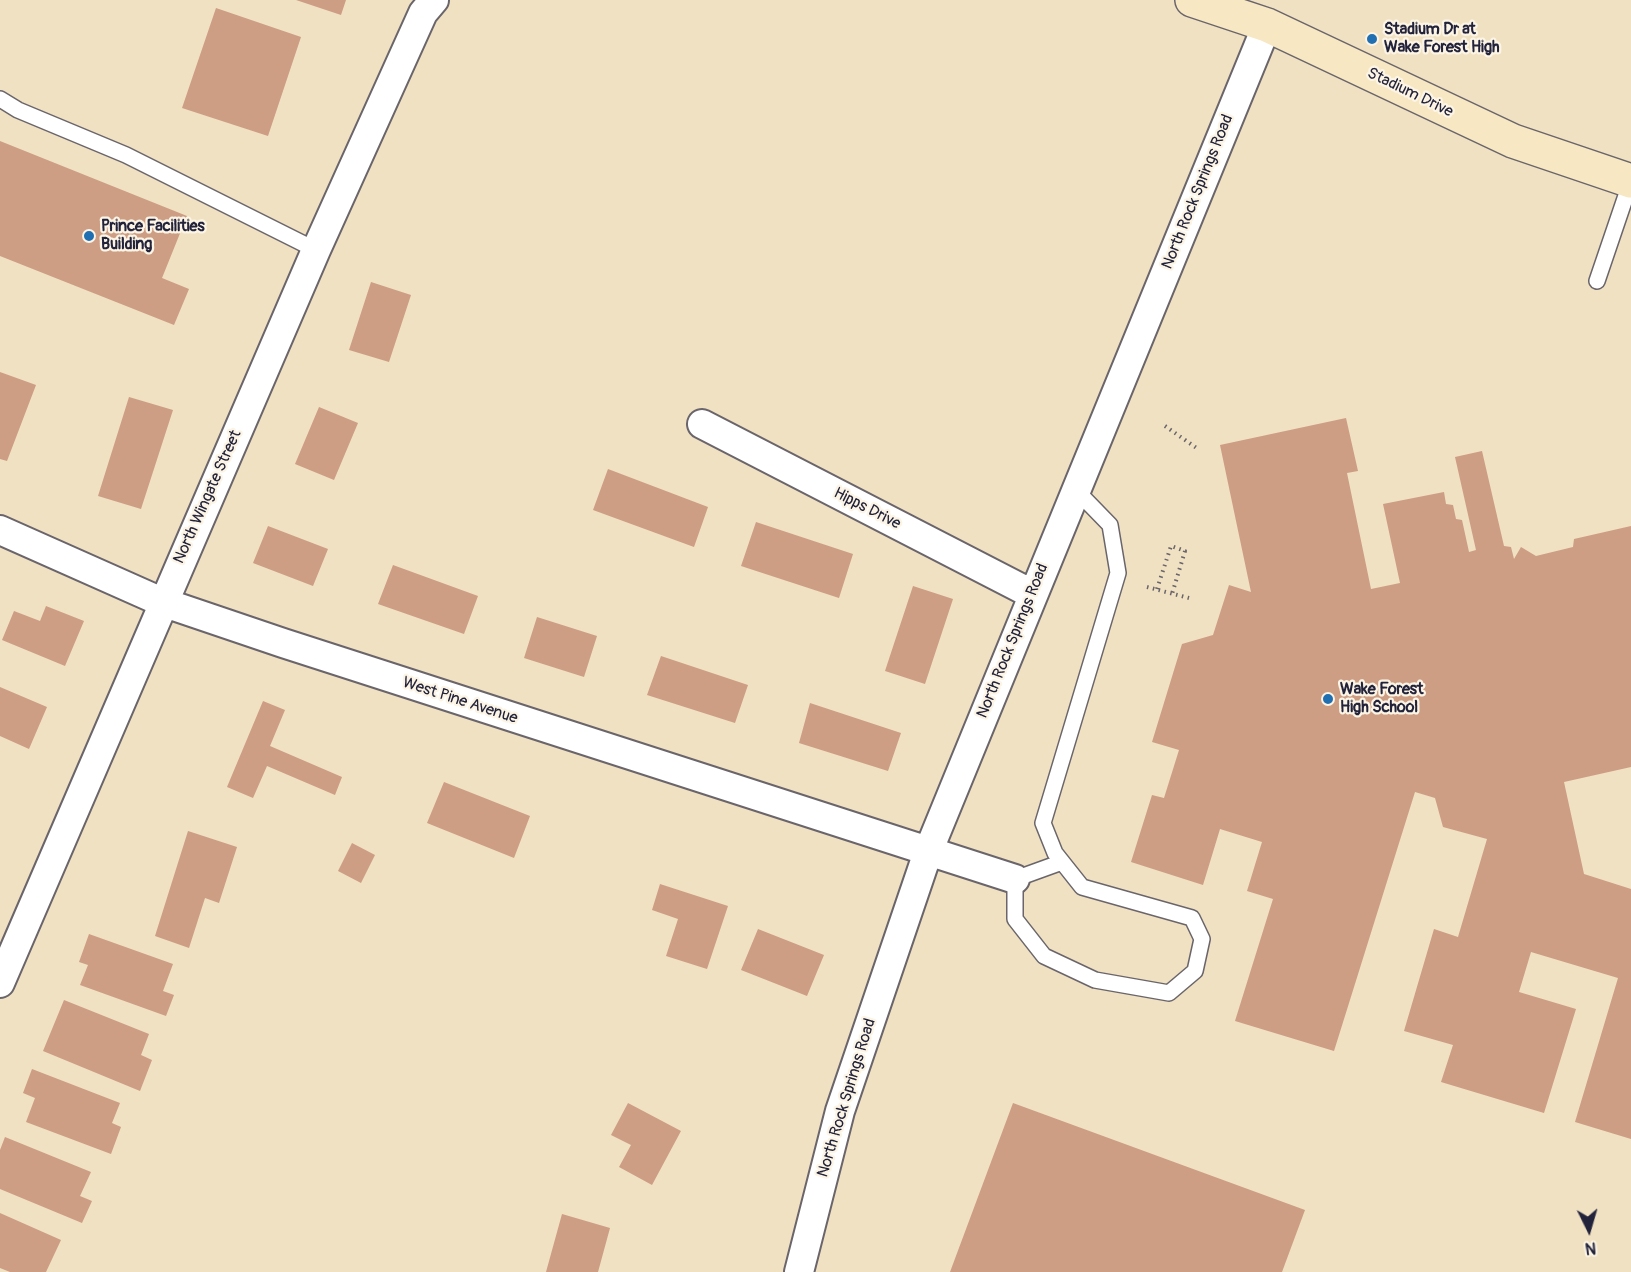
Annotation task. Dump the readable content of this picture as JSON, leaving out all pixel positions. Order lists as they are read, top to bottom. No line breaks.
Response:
{"streets":{"street":["Stadium Drive","North Rock Springs Road","North Wingate Street","Hipps Drive","West Pine Avenue"]},"crossings":[["Stadium Drive","North Rock Springs Road"],["North Rock Springs Road","Hipps Drive"],["North Rock Springs Road","West Pine Avenue"],["North Wingate Street","West Pine Avenue"]],"places":["Stadium Dr at Wake Forest High","Prince Facilities Building","Wake Forest High School"],"north":"bottom"}
